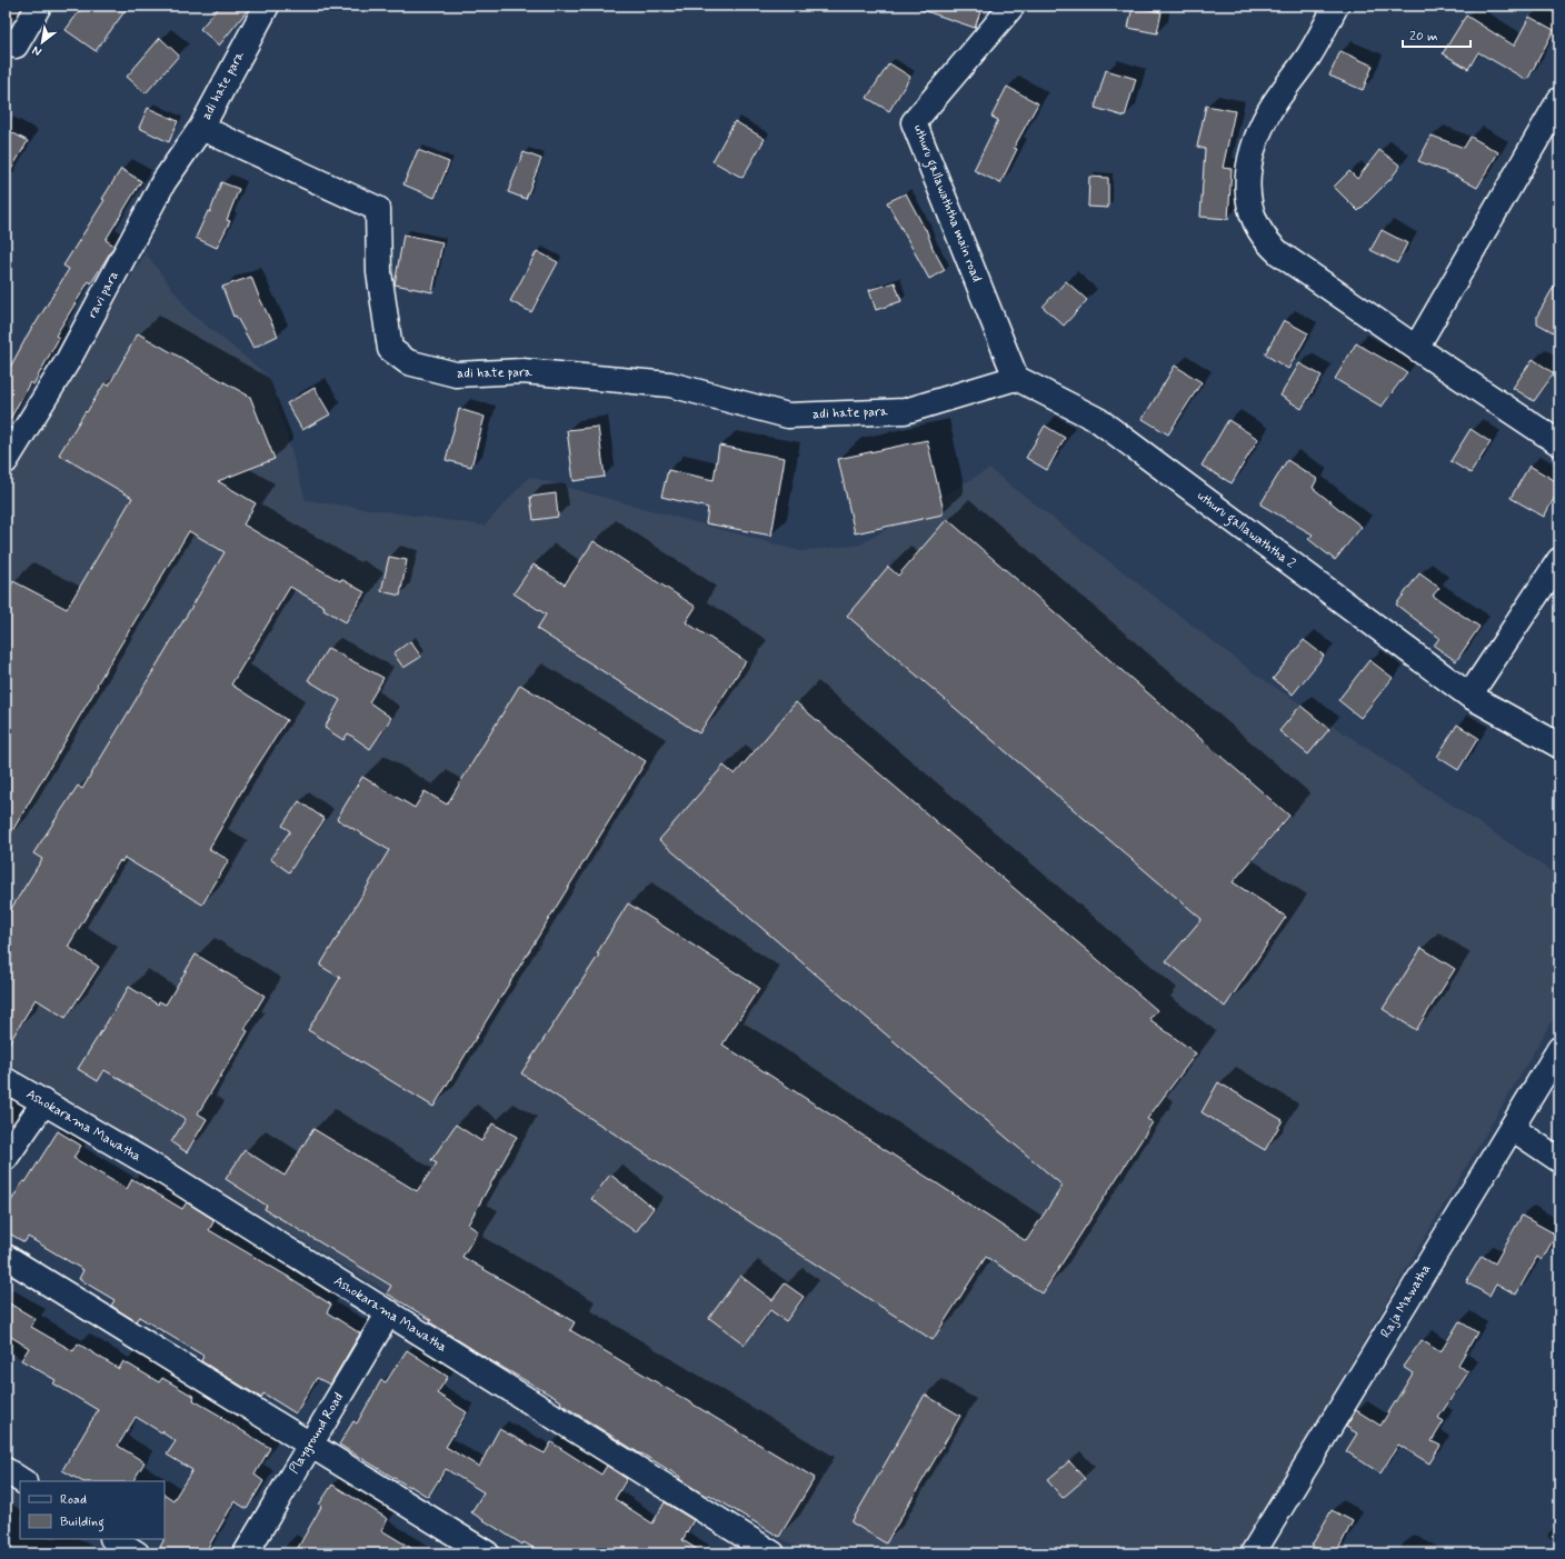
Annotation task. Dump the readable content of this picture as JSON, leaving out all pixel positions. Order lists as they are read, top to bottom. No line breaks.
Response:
{"streets":{"street":["adi hate para","uthuru gallawaththa main road","ravi para","uthuru gallawaththa 2","Ashokarama Mawatha","Raja Mawatha","Playground Road"]},"crossings":[["adi hate para","uthuru gallawaththa main road"],["adi hate para","ravi para"],["adi hate para","uthuru gallawaththa 2"],["uthuru gallawaththa main road","uthuru gallawaththa 2"],["Ashokarama Mawatha","Playground Road"]],"legend":["Road","Building"],"scale_bar":"20 m","north":"bottom left"}
